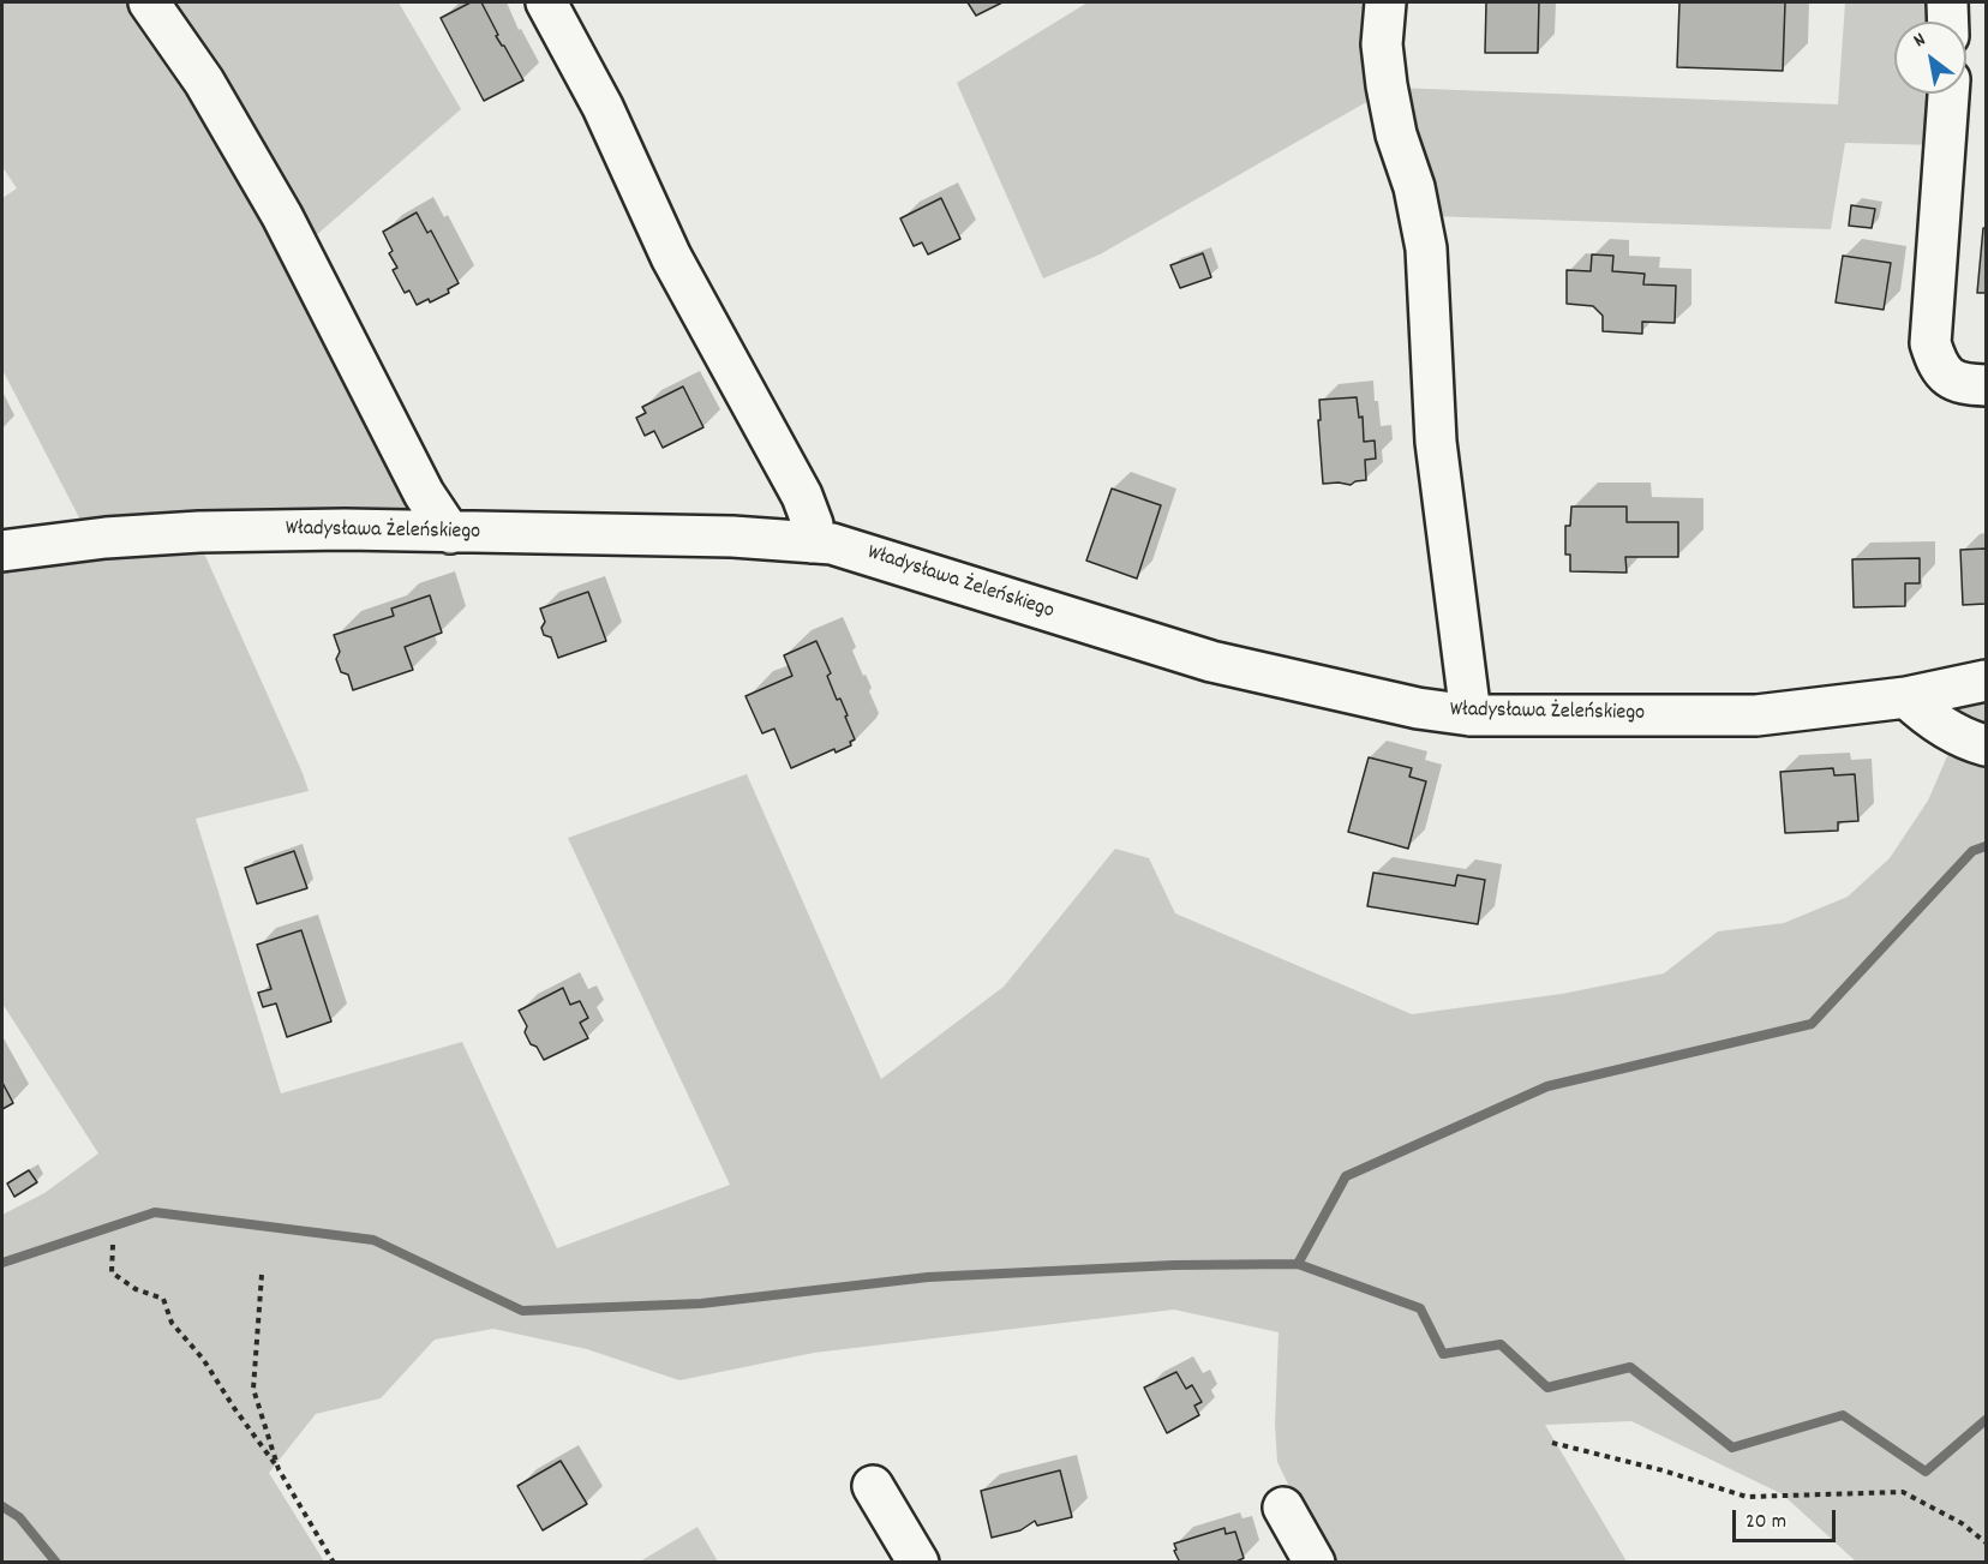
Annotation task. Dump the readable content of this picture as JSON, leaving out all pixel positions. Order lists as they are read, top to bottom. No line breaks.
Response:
{"streets":{"street":["Władysława Żeleńskiego"]},"scale_bar":"20 m","north":"top left"}
